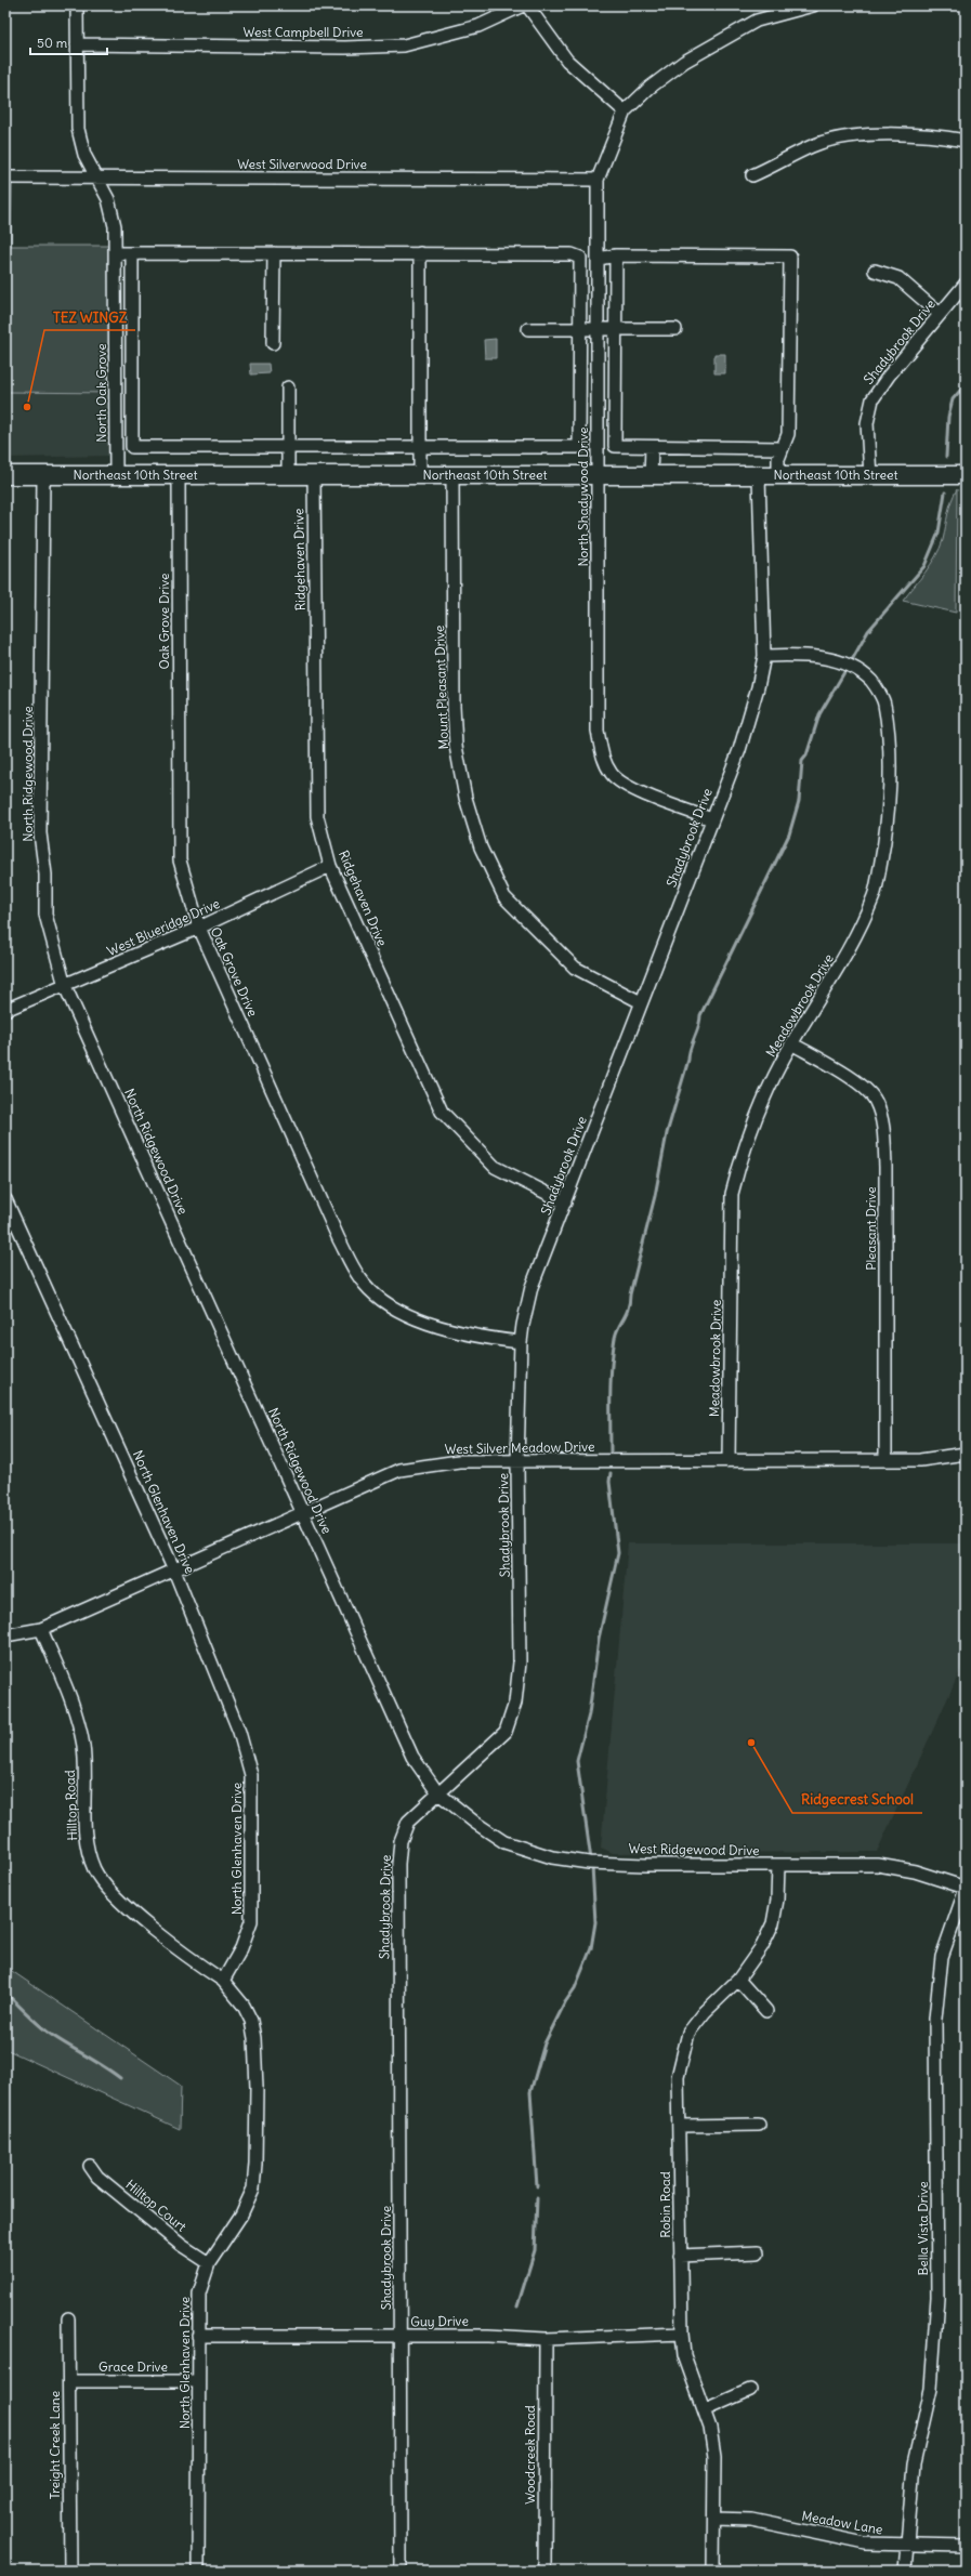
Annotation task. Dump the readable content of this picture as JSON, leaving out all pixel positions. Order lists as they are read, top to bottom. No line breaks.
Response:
{"streets":{"main road":["Northeast 10th Street"],"street":["West Campbell Drive","West Silverwood Drive","Shadybrook Drive","North Oak Grove","North Shadywood Drive","Ridgehaven Drive","Oak Grove Drive","Mount Pleasant Drive","North Ridgewood Drive","West Blueridge Drive","Meadowbrook Drive","Pleasant Drive","West Silver Meadow Drive","North Glenhaven Drive","Hilltop Road","West Ridgewood Drive","Robin Road","Hilltop Court","Bella Vista Drive","Guy Drive","Grace Drive","Treight Creek Lane","Woodcreek Road","Meadow Lane"]},"crossings":[["West Campbell Drive","North Oak Grove"],["West Silverwood Drive","North Oak Grove"],["West Silverwood Drive","North Shadywood Drive"],["Shadybrook Drive","Northeast 10th Street"],["Shadybrook Drive","North Shadywood Drive"],["Shadybrook Drive","Ridgehaven Drive"],["Shadybrook Drive","Oak Grove Drive"],["Shadybrook Drive","Mount Pleasant Drive"],["Shadybrook Drive","North Ridgewood Drive"],["Shadybrook Drive","Meadowbrook Drive"],["Shadybrook Drive","West Silver Meadow Drive"],["Shadybrook Drive","West Ridgewood Drive"],["Shadybrook Drive","Guy Drive"],["North Oak Grove","Northeast 10th Street"],["Northeast 10th Street","North Shadywood Drive"],["Northeast 10th Street","Ridgehaven Drive"],["Northeast 10th Street","Oak Grove Drive"],["Northeast 10th Street","Mount Pleasant Drive"],["Northeast 10th Street","North Ridgewood Drive"],["Ridgehaven Drive","West Blueridge Drive"],["Oak Grove Drive","West Blueridge Drive"],["North Ridgewood Drive","West Blueridge Drive"],["North Ridgewood Drive","West Silver Meadow Drive"],["North Ridgewood Drive","West Ridgewood Drive"],["Meadowbrook Drive","Pleasant Drive"],["Meadowbrook Drive","West Silver Meadow Drive"],["Pleasant Drive","West Silver Meadow Drive"],["West Silver Meadow Drive","North Glenhaven Drive"],["West Silver Meadow Drive","Hilltop Road"],["North Glenhaven Drive","Hilltop Road"],["North Glenhaven Drive","Hilltop Court"],["North Glenhaven Drive","Guy Drive"],["North Glenhaven Drive","Grace Drive"],["West Ridgewood Drive","Robin Road"],["West Ridgewood Drive","Bella Vista Drive"],["Robin Road","Guy Drive"],["Robin Road","Meadow Lane"],["Bella Vista Drive","Meadow Lane"],["Guy Drive","Woodcreek Road"],["Grace Drive","Treight Creek Lane"]],"places":["TEZ WINGZ","Ridgecrest School"],"scale_bar":"50 m"}
